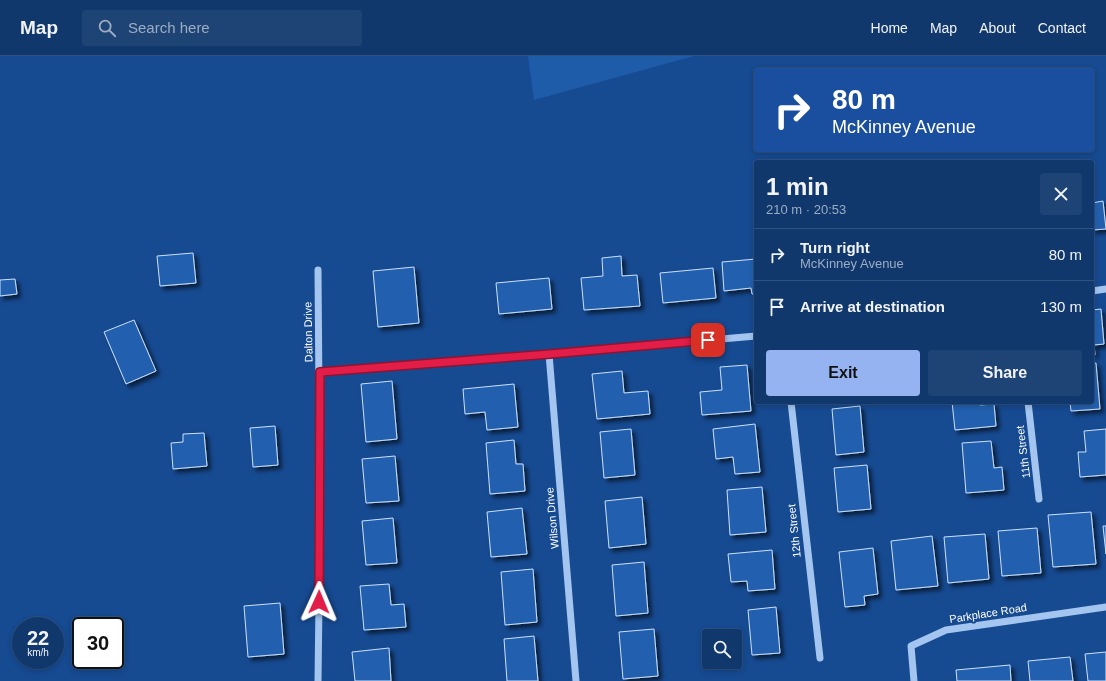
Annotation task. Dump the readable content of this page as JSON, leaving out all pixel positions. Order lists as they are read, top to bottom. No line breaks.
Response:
{"streets":{"street":["Dalton Drive","11th Street","Wilson Drive","12th Street","Parkplace Road"]},"page":{"header":"Map","search":"Search here","nav":["Home","Map","About","Contact"],"turn":["80 m","McKinney Avenue"],"heading":["1 min","210 m · 20:53"],"list":[{"name":"Turn right","note":"McKinney Avenue","value":"80 m"},{"name":"Arrive at destination","value":"130 m"}],"buttons":["Exit","Share"],"speed":"22 km/h","limit":"30"}}
